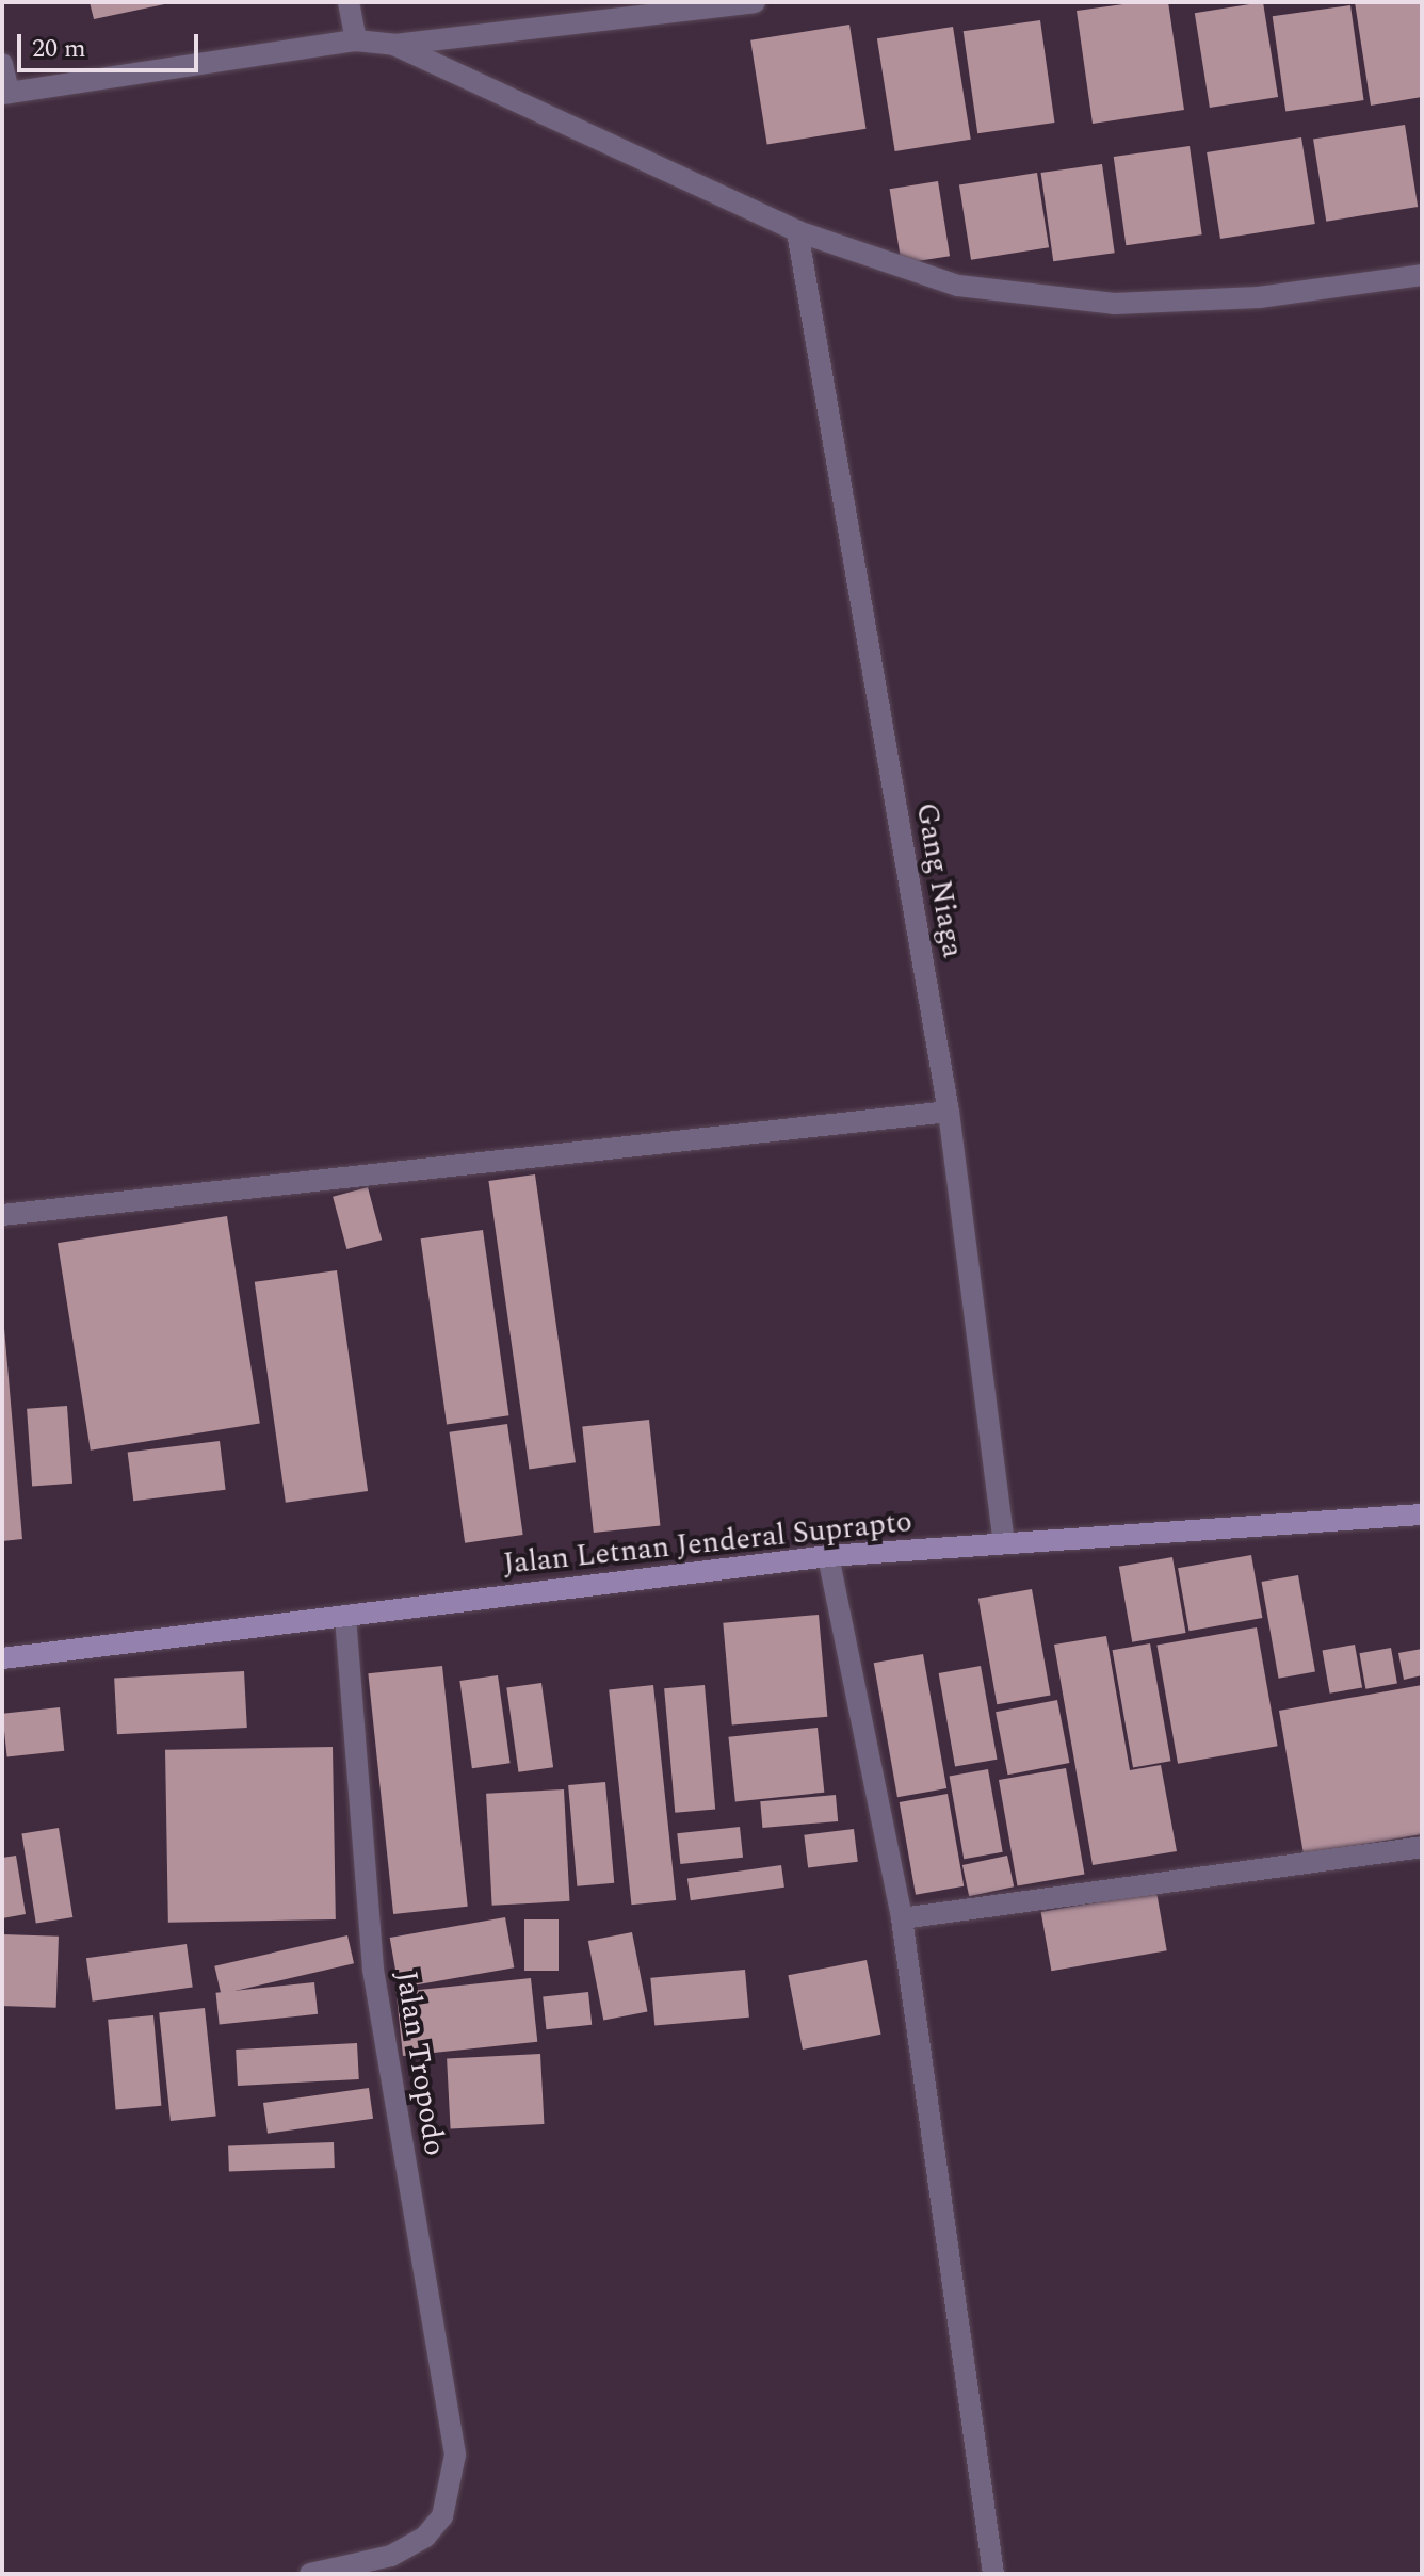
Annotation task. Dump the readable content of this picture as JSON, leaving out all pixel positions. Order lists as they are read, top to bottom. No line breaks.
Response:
{"streets":{"main road":["Jalan Letnan Jenderal Suprapto"],"street":["Gang Niaga","Jalan Tropodo"]},"crossings":[["Gang Niaga","Jalan Letnan Jenderal Suprapto"],["Jalan Letnan Jenderal Suprapto","Jalan Tropodo"]],"scale_bar":"20 m"}
